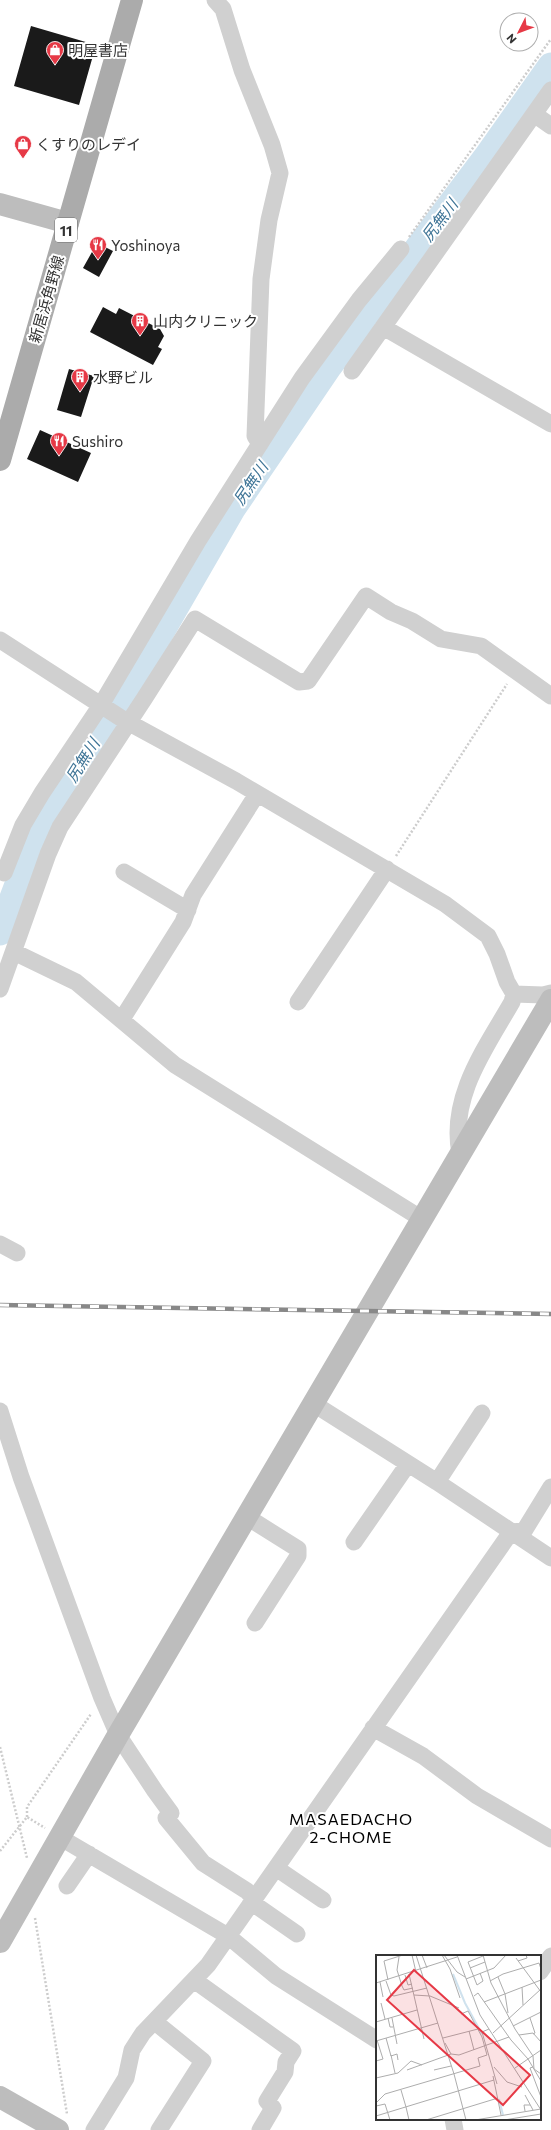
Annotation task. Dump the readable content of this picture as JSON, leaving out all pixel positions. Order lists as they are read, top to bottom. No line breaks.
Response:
{"streets":{"main road":["11","新居浜角野線"]},"districts":["MASAEDACHO 2-CHOME"],"water":["尻無川"],"places":{"shop":["明屋書店","くすりのレデイ"],"restaurant":["Yoshinoya","Sushiro"],"building":["山内クリニック","水野ビル"]},"north":"bottom left"}
